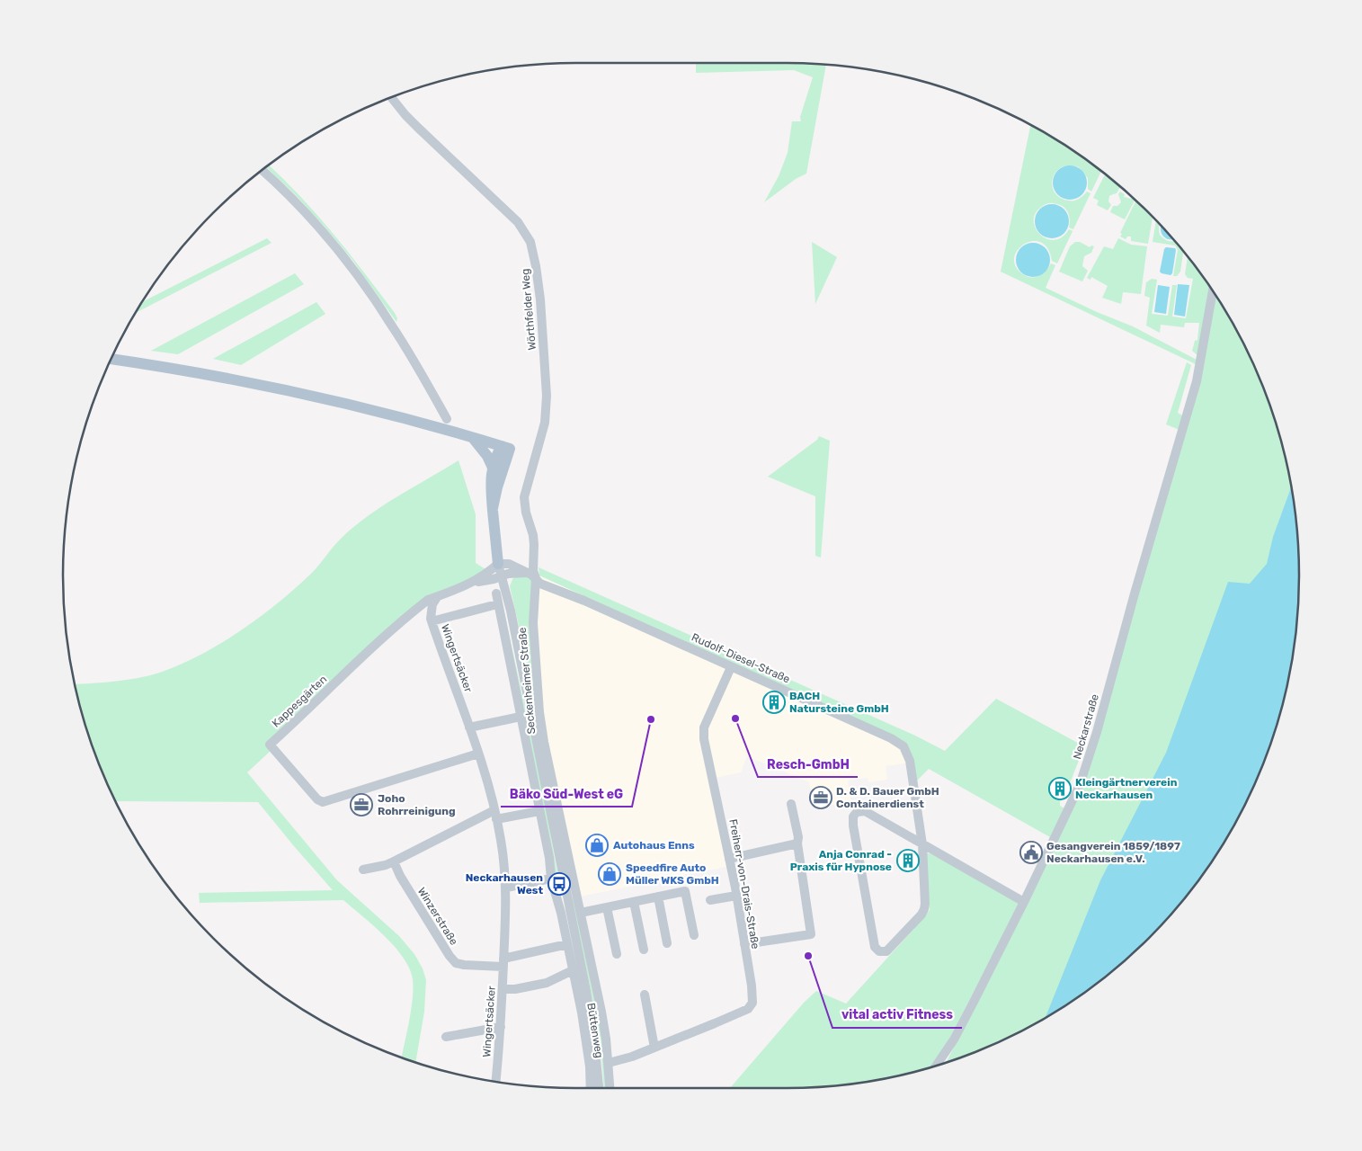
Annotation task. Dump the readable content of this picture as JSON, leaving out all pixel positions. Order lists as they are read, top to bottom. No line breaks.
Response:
{"streets":{"street":["Wörthfelder Weg","Wingertsäcker","Rudolf-Diesel-Straße","Seckenheimer Straße","Kappesgärten","Neckarstraße","Freiherr-von-Drais-Straße","Winzerstraße","Büttenweg"]},"crossings":[["Wörthfelder Weg","Rudolf-Diesel-Straße"],["Wörthfelder Weg","Seckenheimer Straße"],["Wingertsäcker","Kappesgärten"],["Wingertsäcker","Winzerstraße"],["Rudolf-Diesel-Straße","Seckenheimer Straße"],["Rudolf-Diesel-Straße","Kappesgärten"],["Rudolf-Diesel-Straße","Freiherr-von-Drais-Straße"],["Seckenheimer Straße","Freiherr-von-Drais-Straße"]],"places":{"building":["BACH Natursteine GmbH","Kleingärtnerverein Neckarhausen","Anja Conrad - Praxis für Hypnose"],"other":["Resch-GmbH","Bäko Süd-West eG","vital activ Fitness"],"office":["D. & D. Bauer GmbH Containerdienst","Joho Rohrreinigung"],"shop":["Autohaus Enns","Speedfire Auto Müller WKS GmbH"],"public building":["Gesangverein 1859/1897 Neckarhausen e.V."],"bus stop":["Neckarhausen West"]}}
